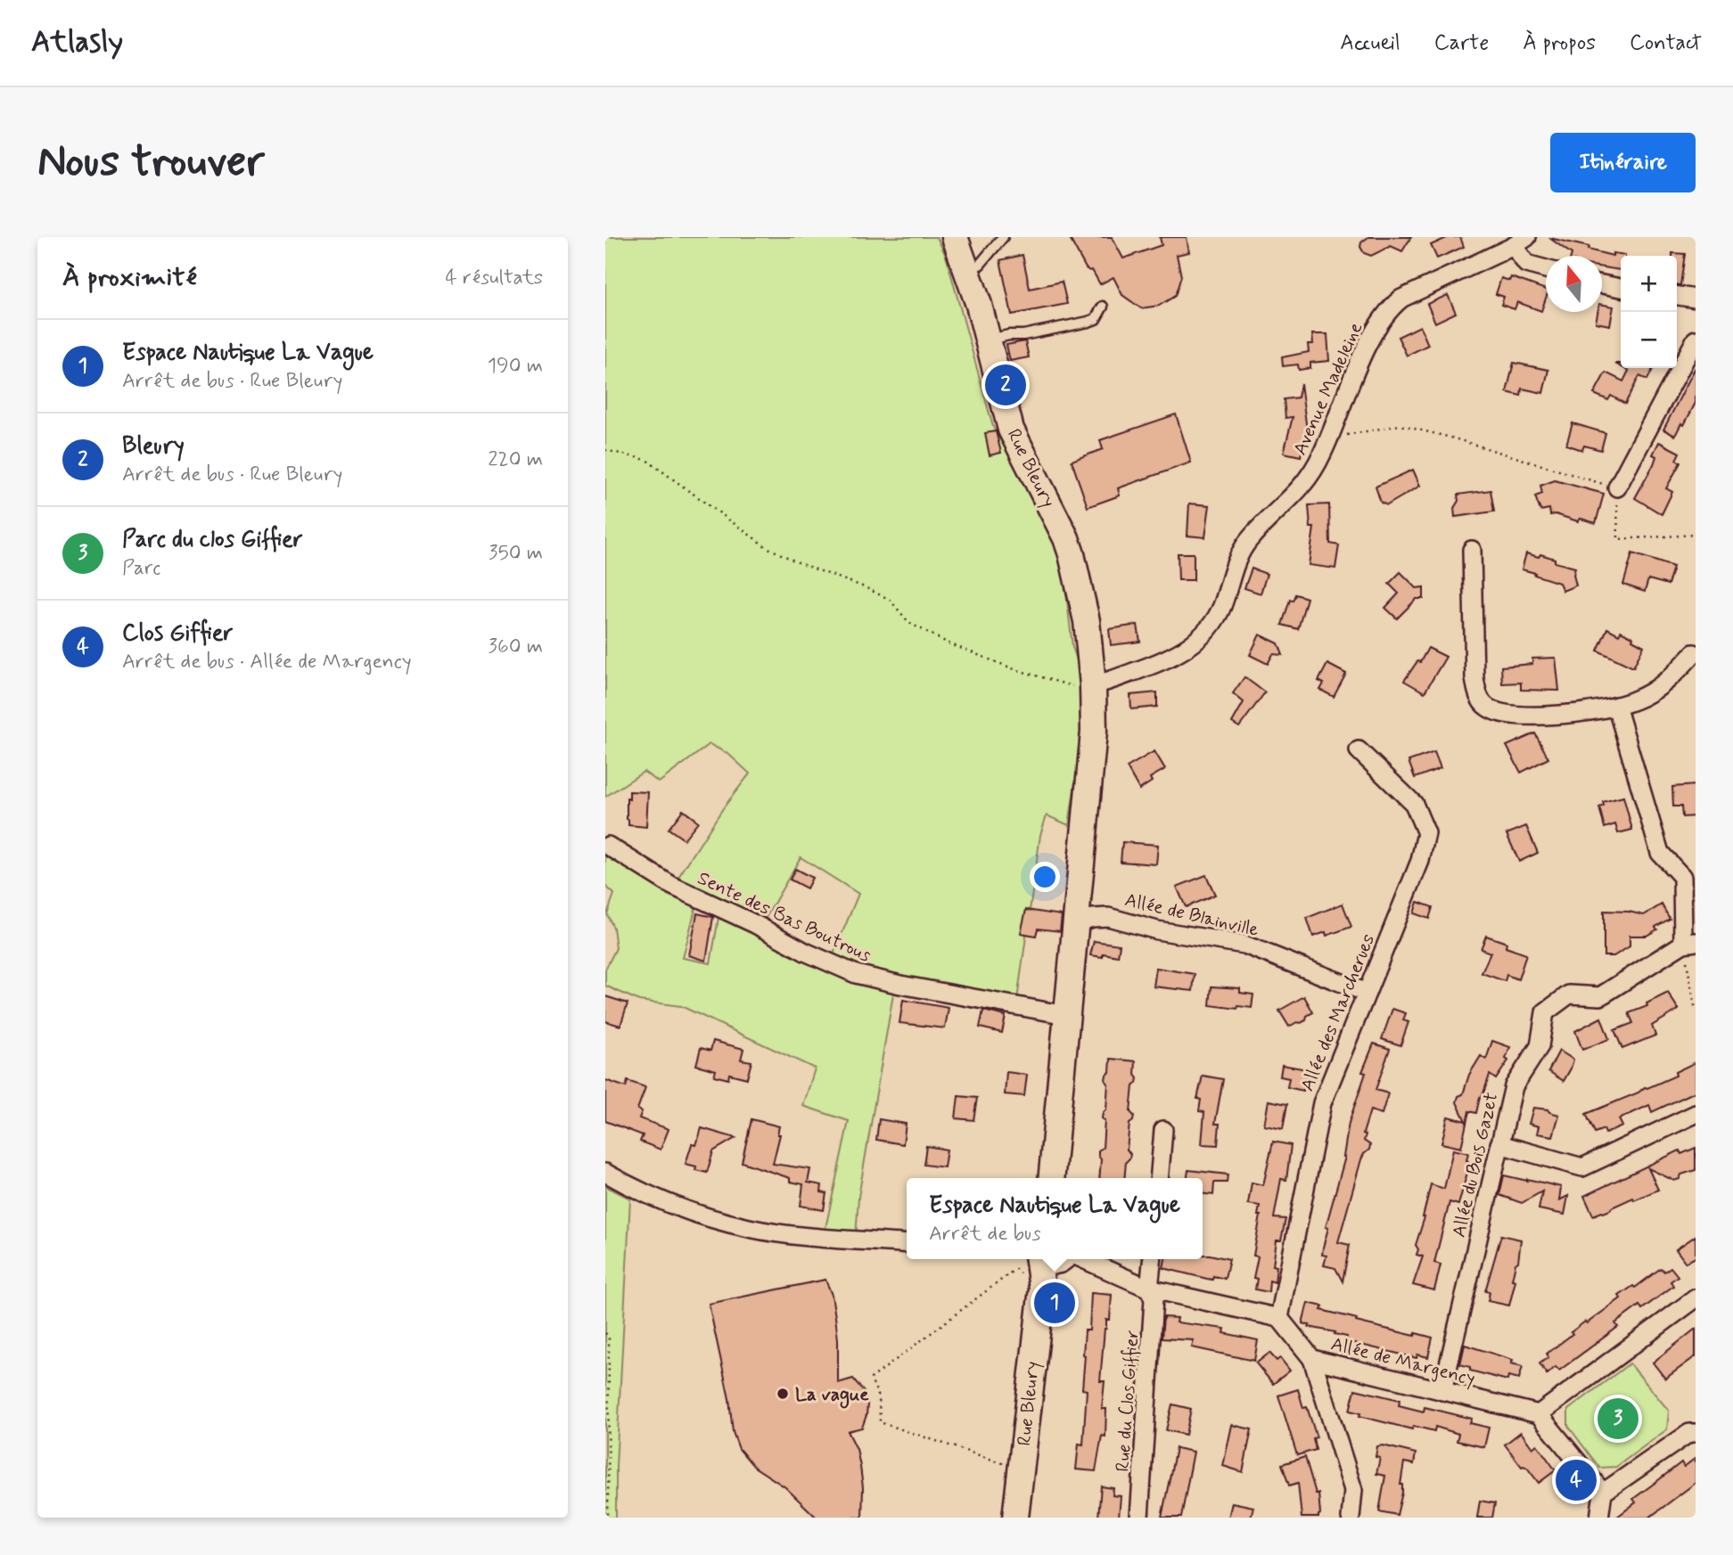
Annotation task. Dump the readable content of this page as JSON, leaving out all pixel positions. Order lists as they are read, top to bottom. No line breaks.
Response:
{"streets":{"street":["Avenue Madeleine","Rue Bleury","Allée de Blainville","Sente des Bas Boutrous","Allée des Marcherues","Allée du Bois Gazet","Allée de Margency","Rue du Clos Giffier"]},"crossings":[["Avenue Madeleine","Rue Bleury"],["Rue Bleury","Allée de Blainville"],["Rue Bleury","Sente des Bas Boutrous"],["Allée de Blainville","Allée des Marcherues"],["Allée des Marcherues","Allée de Margency"],["Allée du Bois Gazet","Allée de Margency"]],"places":["La vague"],"north":"top","page":{"header":"Atlasly","nav":["Accueil","Carte","À propos","Contact"],"buttons":"Itinéraire","title":"Nous trouver","heading":["À proximité","4 résultats"],"map_buttons":["+","−"],"list":[{"mark":"1","name":"Espace Nautique La Vague","note":"Arrêt de bus · Rue Bleury","value":"190 m"},{"mark":"2","name":"Bleury","note":"Arrêt de bus · Rue Bleury","value":"220 m"},{"mark":"3","name":"Parc du clos Giffier","note":"Parc","value":"350 m"},{"mark":"4","name":"Clos Giffier","note":"Arrêt de bus · Allée de Margency","value":"360 m"}],"pins":["2","1","3","4"],"popup":["Espace Nautique La Vague","Arrêt de bus"]}}
